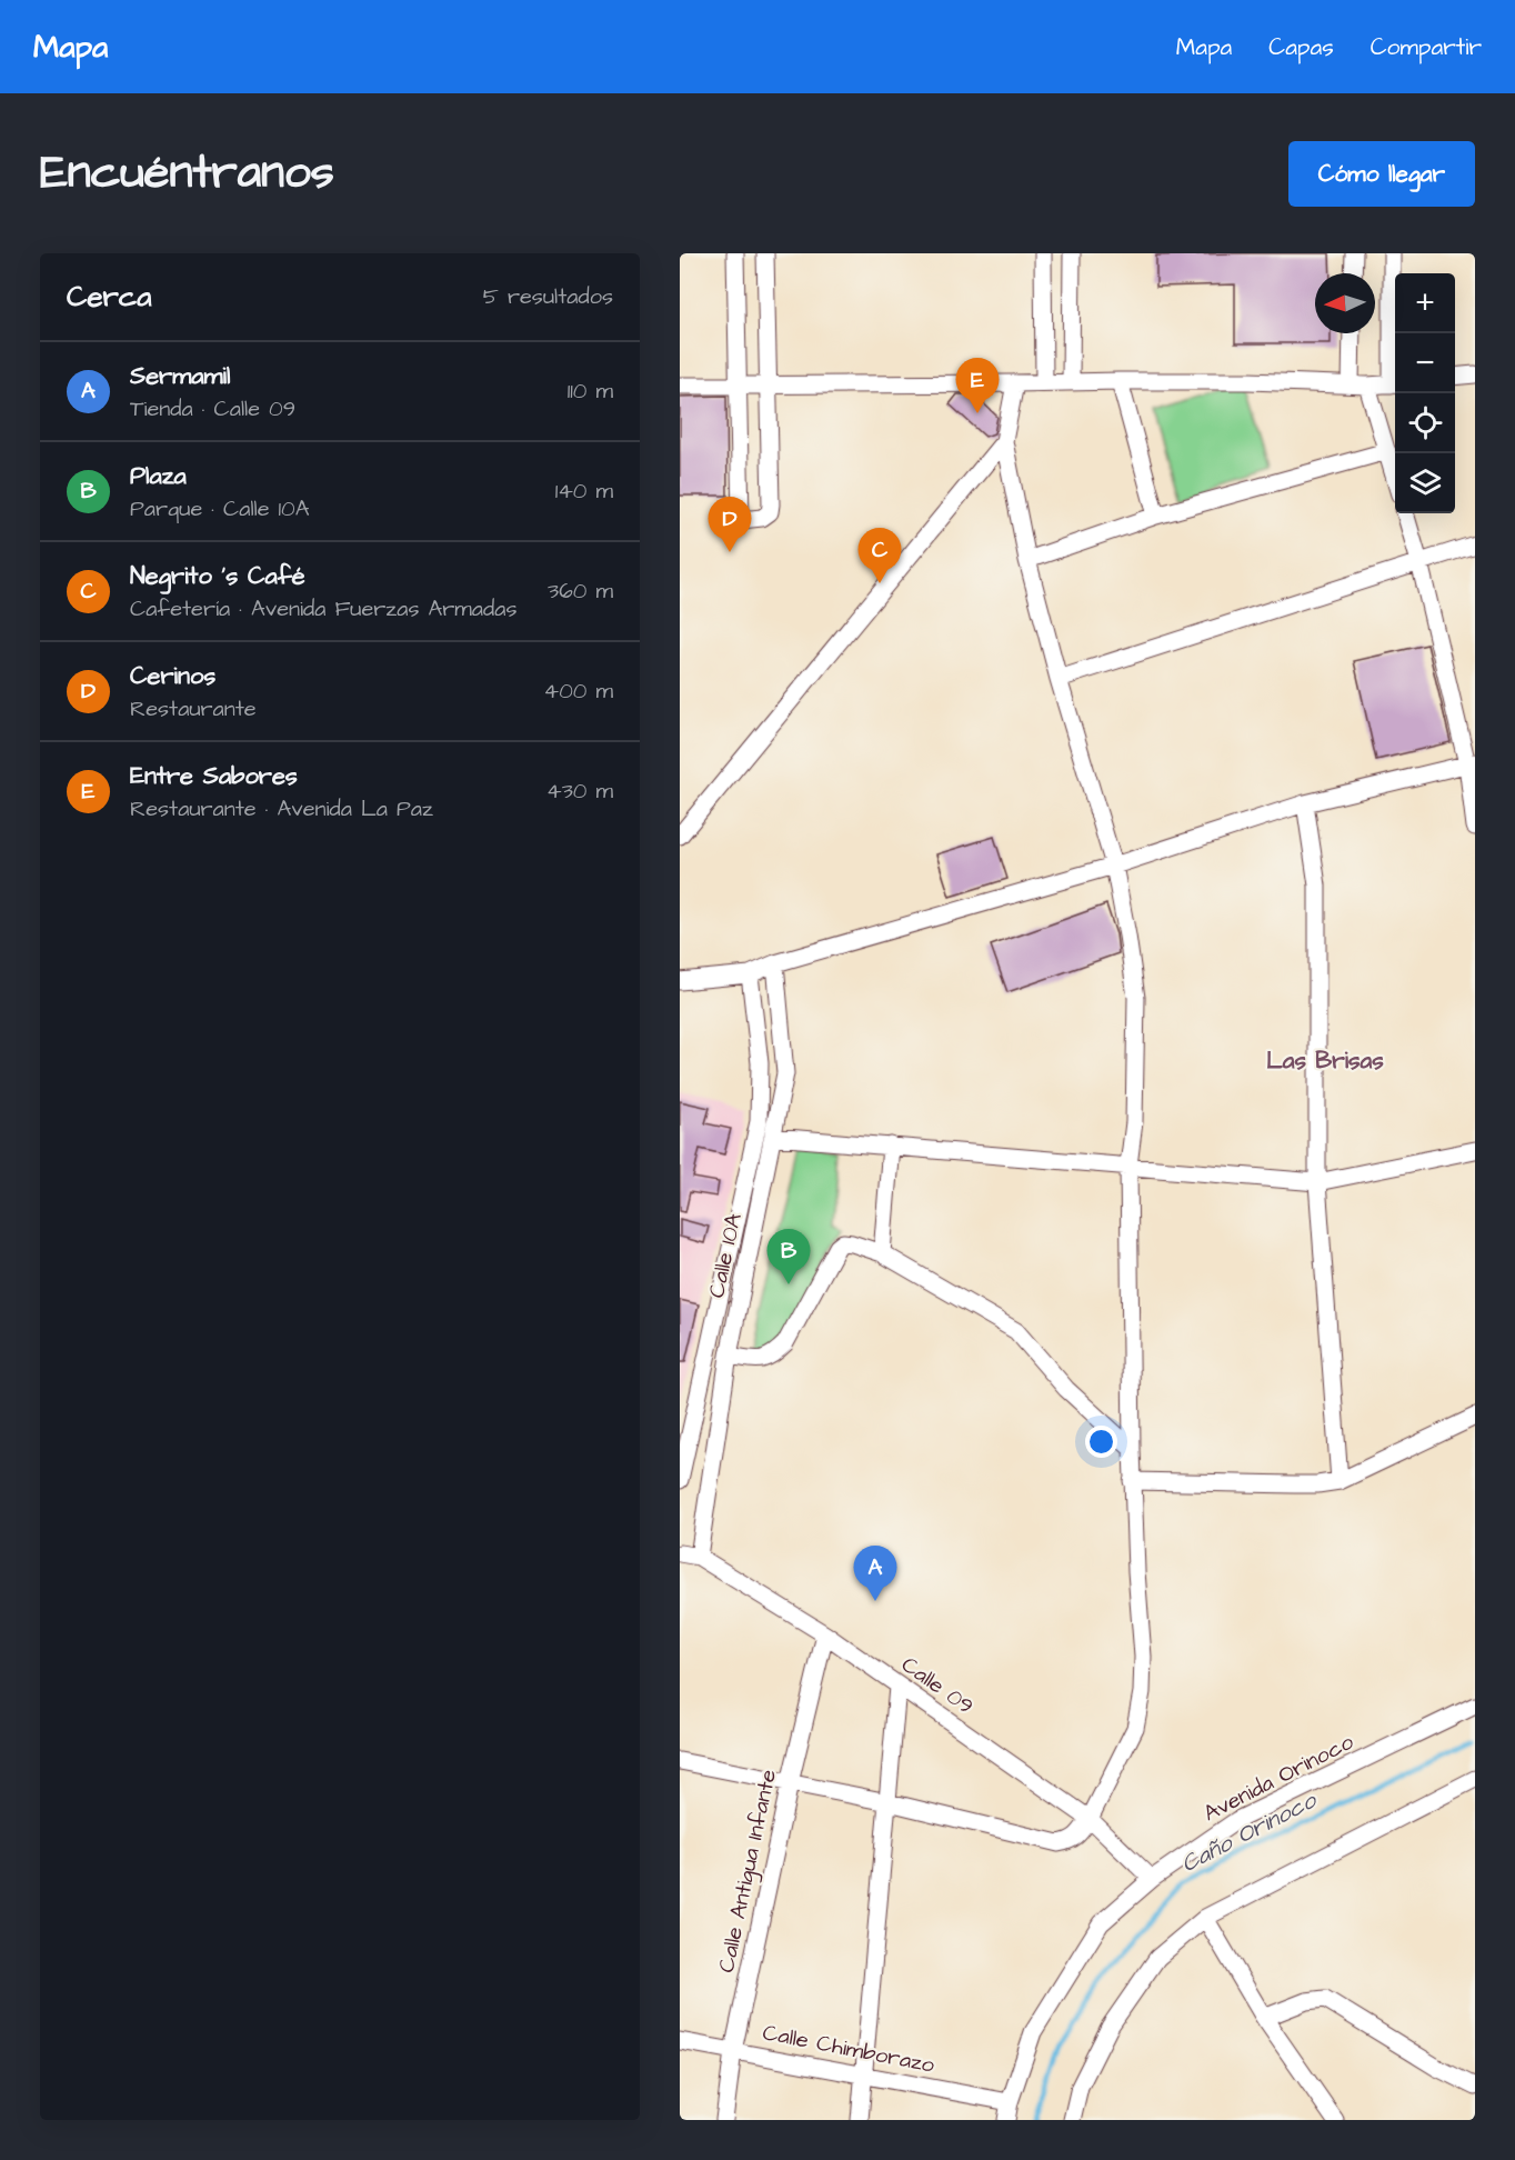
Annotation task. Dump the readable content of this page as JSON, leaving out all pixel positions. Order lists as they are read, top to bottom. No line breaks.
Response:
{"streets":{"street":["Calle 10A","Calle 09","Avenida Orinoco","Calle Antigua Infante","Calle Chimborazo"]},"crossings":[["Calle 10A","Calle 09"],["Calle 09","Avenida Orinoco"],["Calle 09","Calle Antigua Infante"],["Avenida Orinoco","Calle Chimborazo"],["Calle Antigua Infante","Calle Chimborazo"]],"districts":["Las Brisas"],"water":["Caño Orinoco"],"north":"left","page":{"header":"Mapa","nav":["Mapa","Capas","Compartir"],"title":"Encuéntranos","buttons":"Cómo llegar","heading":["Cerca","5 resultados"],"map_buttons":["+","−"],"list":[{"mark":"A","name":"Sermamil","note":"Tienda · Calle 09","value":"110 m"},{"mark":"B","name":"Plaza","note":"Parque · Calle 10A","value":"140 m"},{"mark":"C","name":"Negrito 's Café","note":"Cafetería · Avenida Fuerzas Armadas","value":"360 m"},{"mark":"D","name":"Cerinos","note":"Restaurante","value":"400 m"},{"mark":"E","name":"Entre Sabores","note":"Restaurante · Avenida La Paz","value":"430 m"}],"pins":["E","D","C","B","A"]}}
